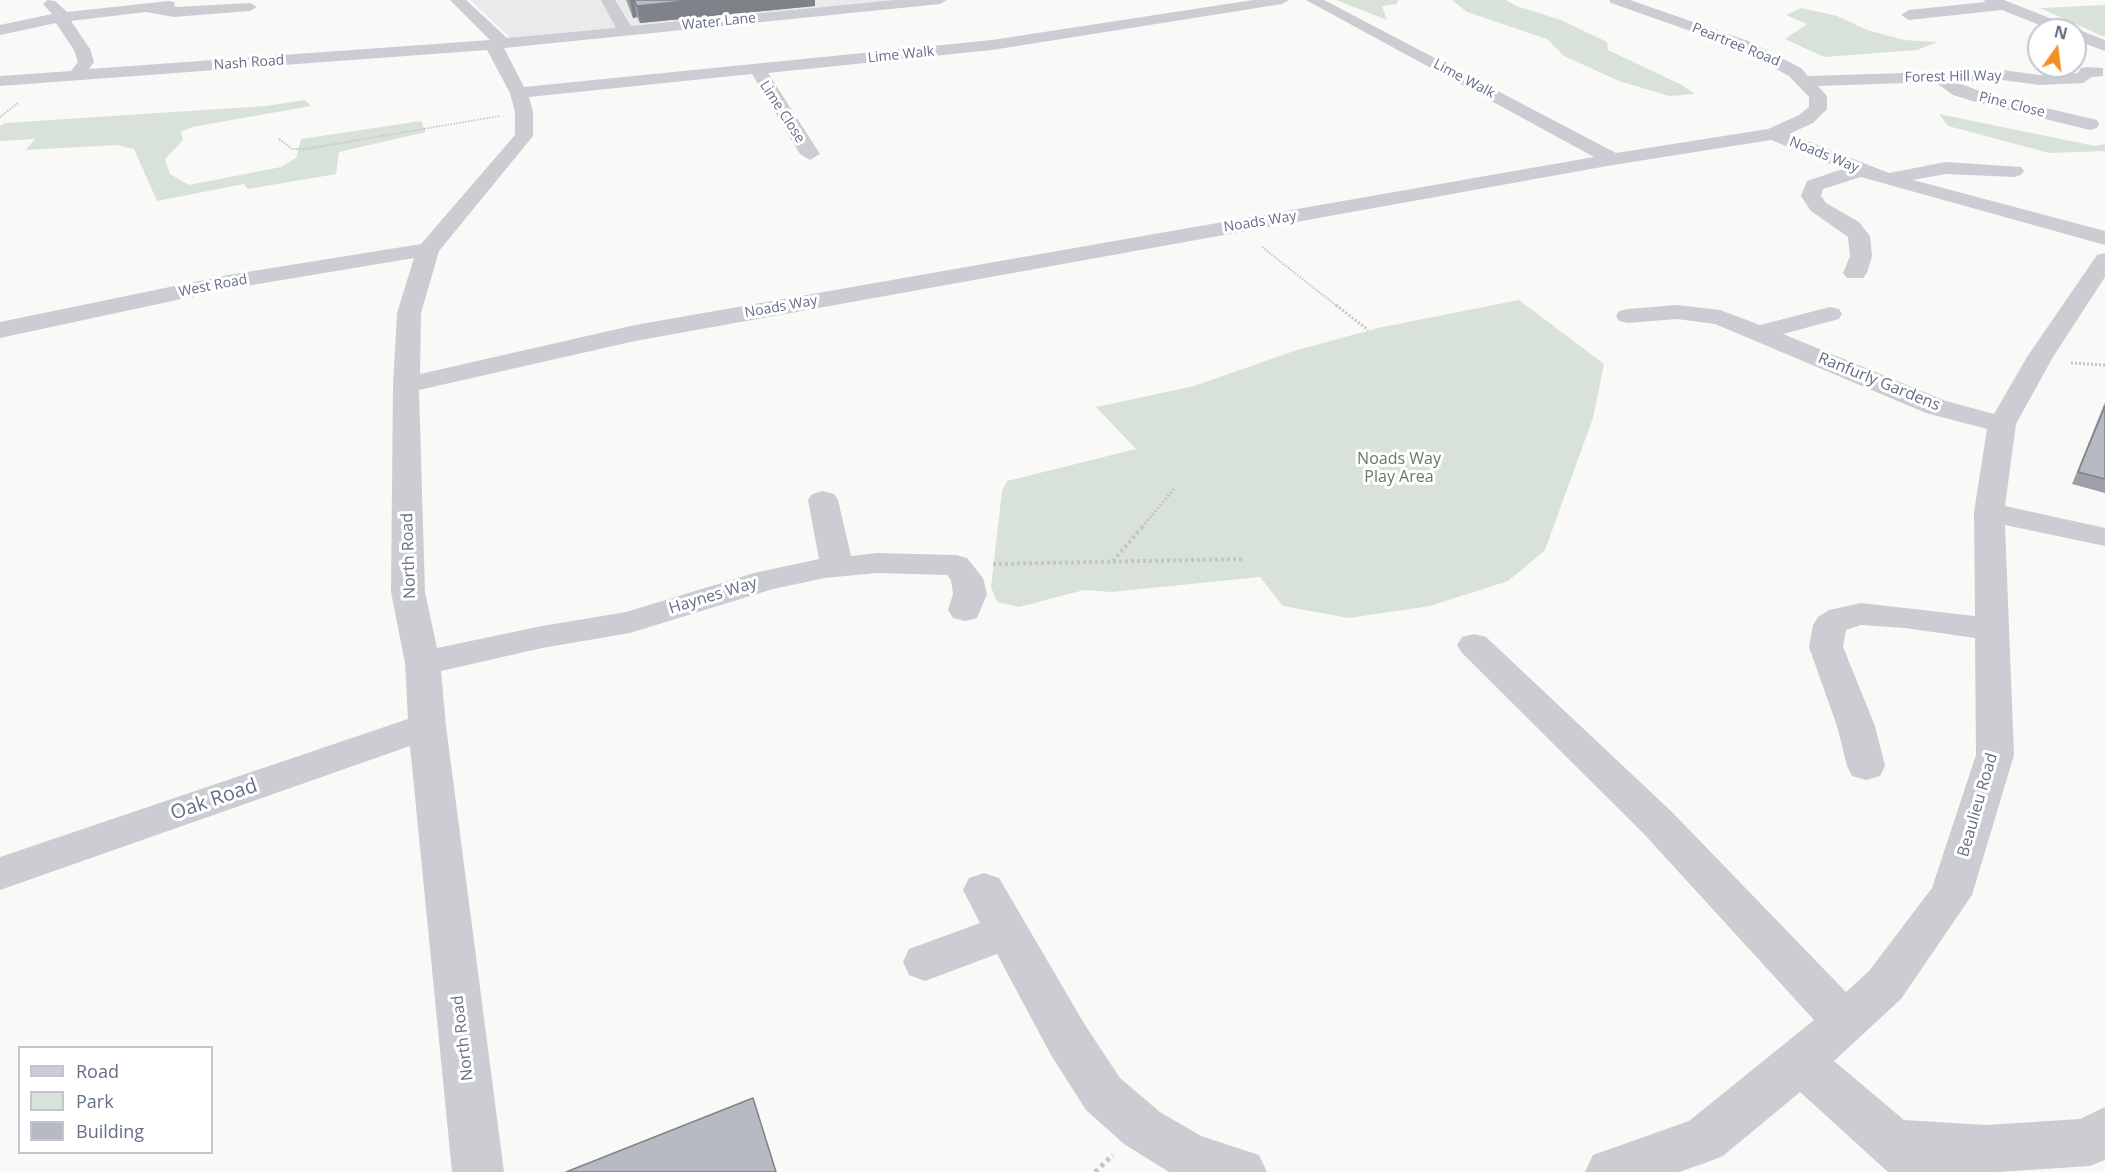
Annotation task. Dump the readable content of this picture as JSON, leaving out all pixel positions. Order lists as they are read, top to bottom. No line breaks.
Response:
{"streets":{"street":["Water Lane","Peartree Road","Lime Walk","Nash Road","Forest Hill Way","Pine Close","Lime Close","Noads Way","West Road","Ranfurly Gardens","North Road","Haynes Way","Oak Road","Beaulieu Road"]},"crossings":[["Water Lane","Nash Road"],["Peartree Road","Forest Hill Way"],["Peartree Road","Noads Way"],["Lime Walk","Lime Close"],["Lime Walk","Noads Way"],["Lime Walk","North Road"],["Forest Hill Way","Pine Close"],["Noads Way","North Road"],["West Road","North Road"],["Ranfurly Gardens","Beaulieu Road"],["North Road","Haynes Way"],["North Road","Oak Road"]],"parks":["Noads Way Play Area"],"legend":["Road","Park","Building"],"north":"top"}
